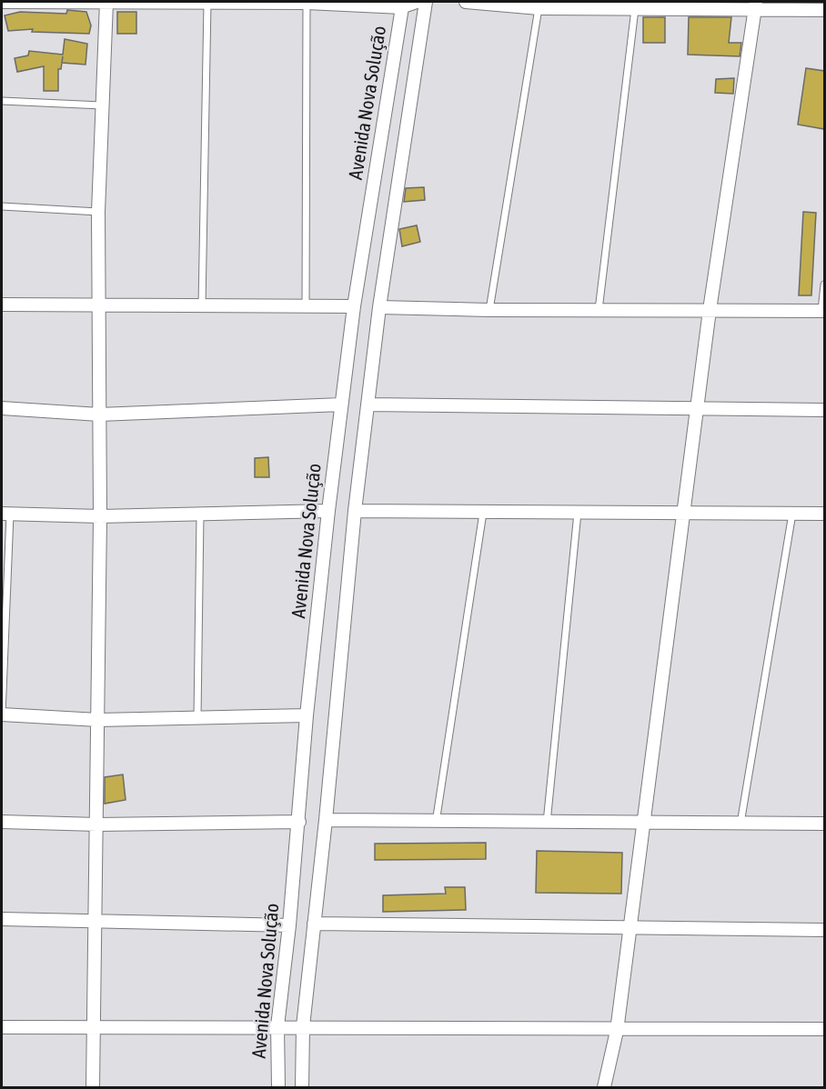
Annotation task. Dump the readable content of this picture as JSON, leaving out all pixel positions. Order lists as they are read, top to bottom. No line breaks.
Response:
{"streets":{"street":["Avenida Nova Solução"]}}
